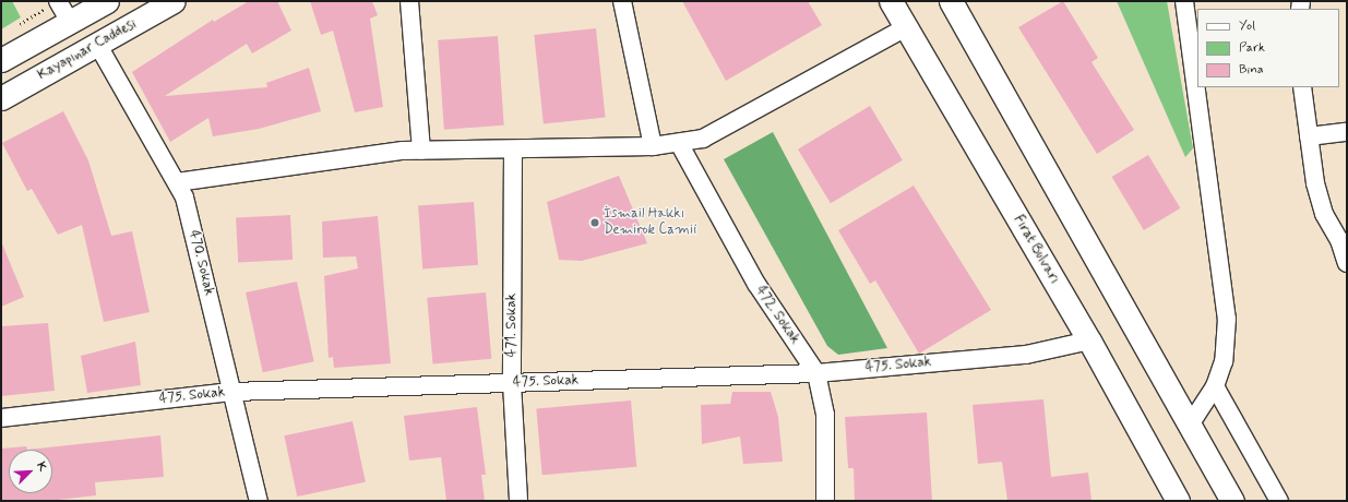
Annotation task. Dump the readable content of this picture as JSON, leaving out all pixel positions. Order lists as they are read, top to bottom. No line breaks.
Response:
{"streets":{"main road":["Kayapınar Caddesi","Fırat Bulvarı"],"street":["470. Sokak","472. Sokak","471. Sokak","475. Sokak"]},"crossings":[["Kayapınar Caddesi","470. Sokak"],["Fırat Bulvarı","475. Sokak"],["470. Sokak","475. Sokak"],["472. Sokak","475. Sokak"],["471. Sokak","475. Sokak"]],"places":["İsmail Hakkı Demirok Camii"],"legend":["Yol","Park","Bina"],"north":"top right"}
